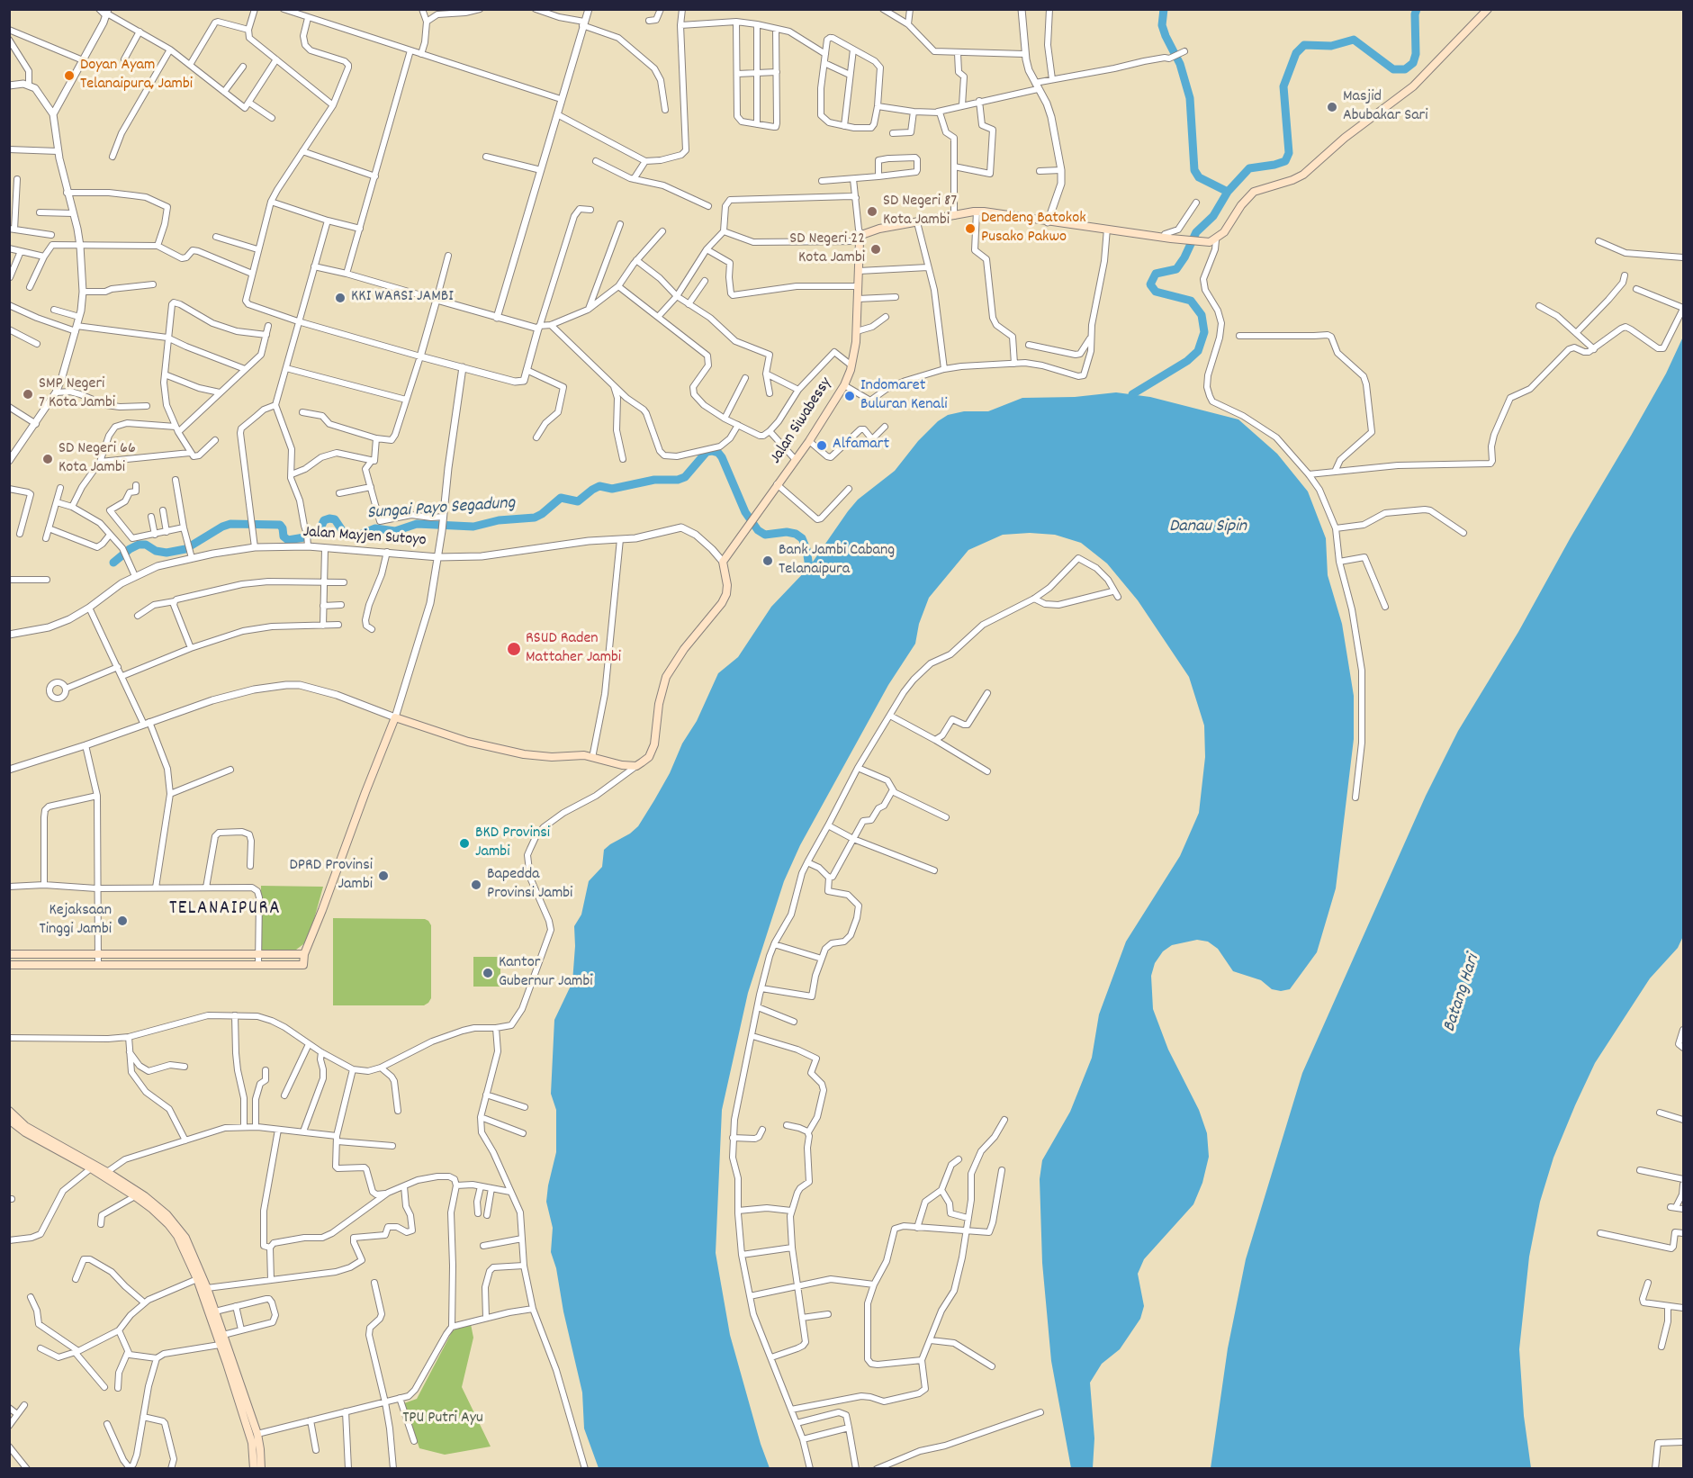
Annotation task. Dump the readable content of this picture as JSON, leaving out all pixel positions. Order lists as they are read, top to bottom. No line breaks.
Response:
{"streets":{"main road":["Jalan Siwabessy"],"street":["Jalan Mayjen Sutoyo"]},"crossings":[["Jalan Siwabessy","Jalan Mayjen Sutoyo"]],"districts":["TELANAIPURA"],"water":["Sungai Payo Segadung","Danau Sipin","Batang Hari"],"parks":["TPU Putri Ayu"],"places":["Doyan Ayam Telanaipura, Jambi","Masjid Abubakar Sari","SD Negeri 87 Kota Jambi","Dendeng Batokok Pusako Pakwo","SD Negeri 22 Kota Jambi","KKI WARSI JAMBI","SMP Negeri 7 Kota Jambi","Indomaret Buluran Kenali","Alfamart","SD Negeri 66 Kota Jambi","Bank Jambi Cabang Telanaipura","RSUD Raden Mattaher Jambi","BKD Provinsi Jambi","DPRD Provinsi Jambi","Bapedda Provinsi Jambi","Kejaksaan Tinggi Jambi","Kantor Gubernur Jambi"]}
